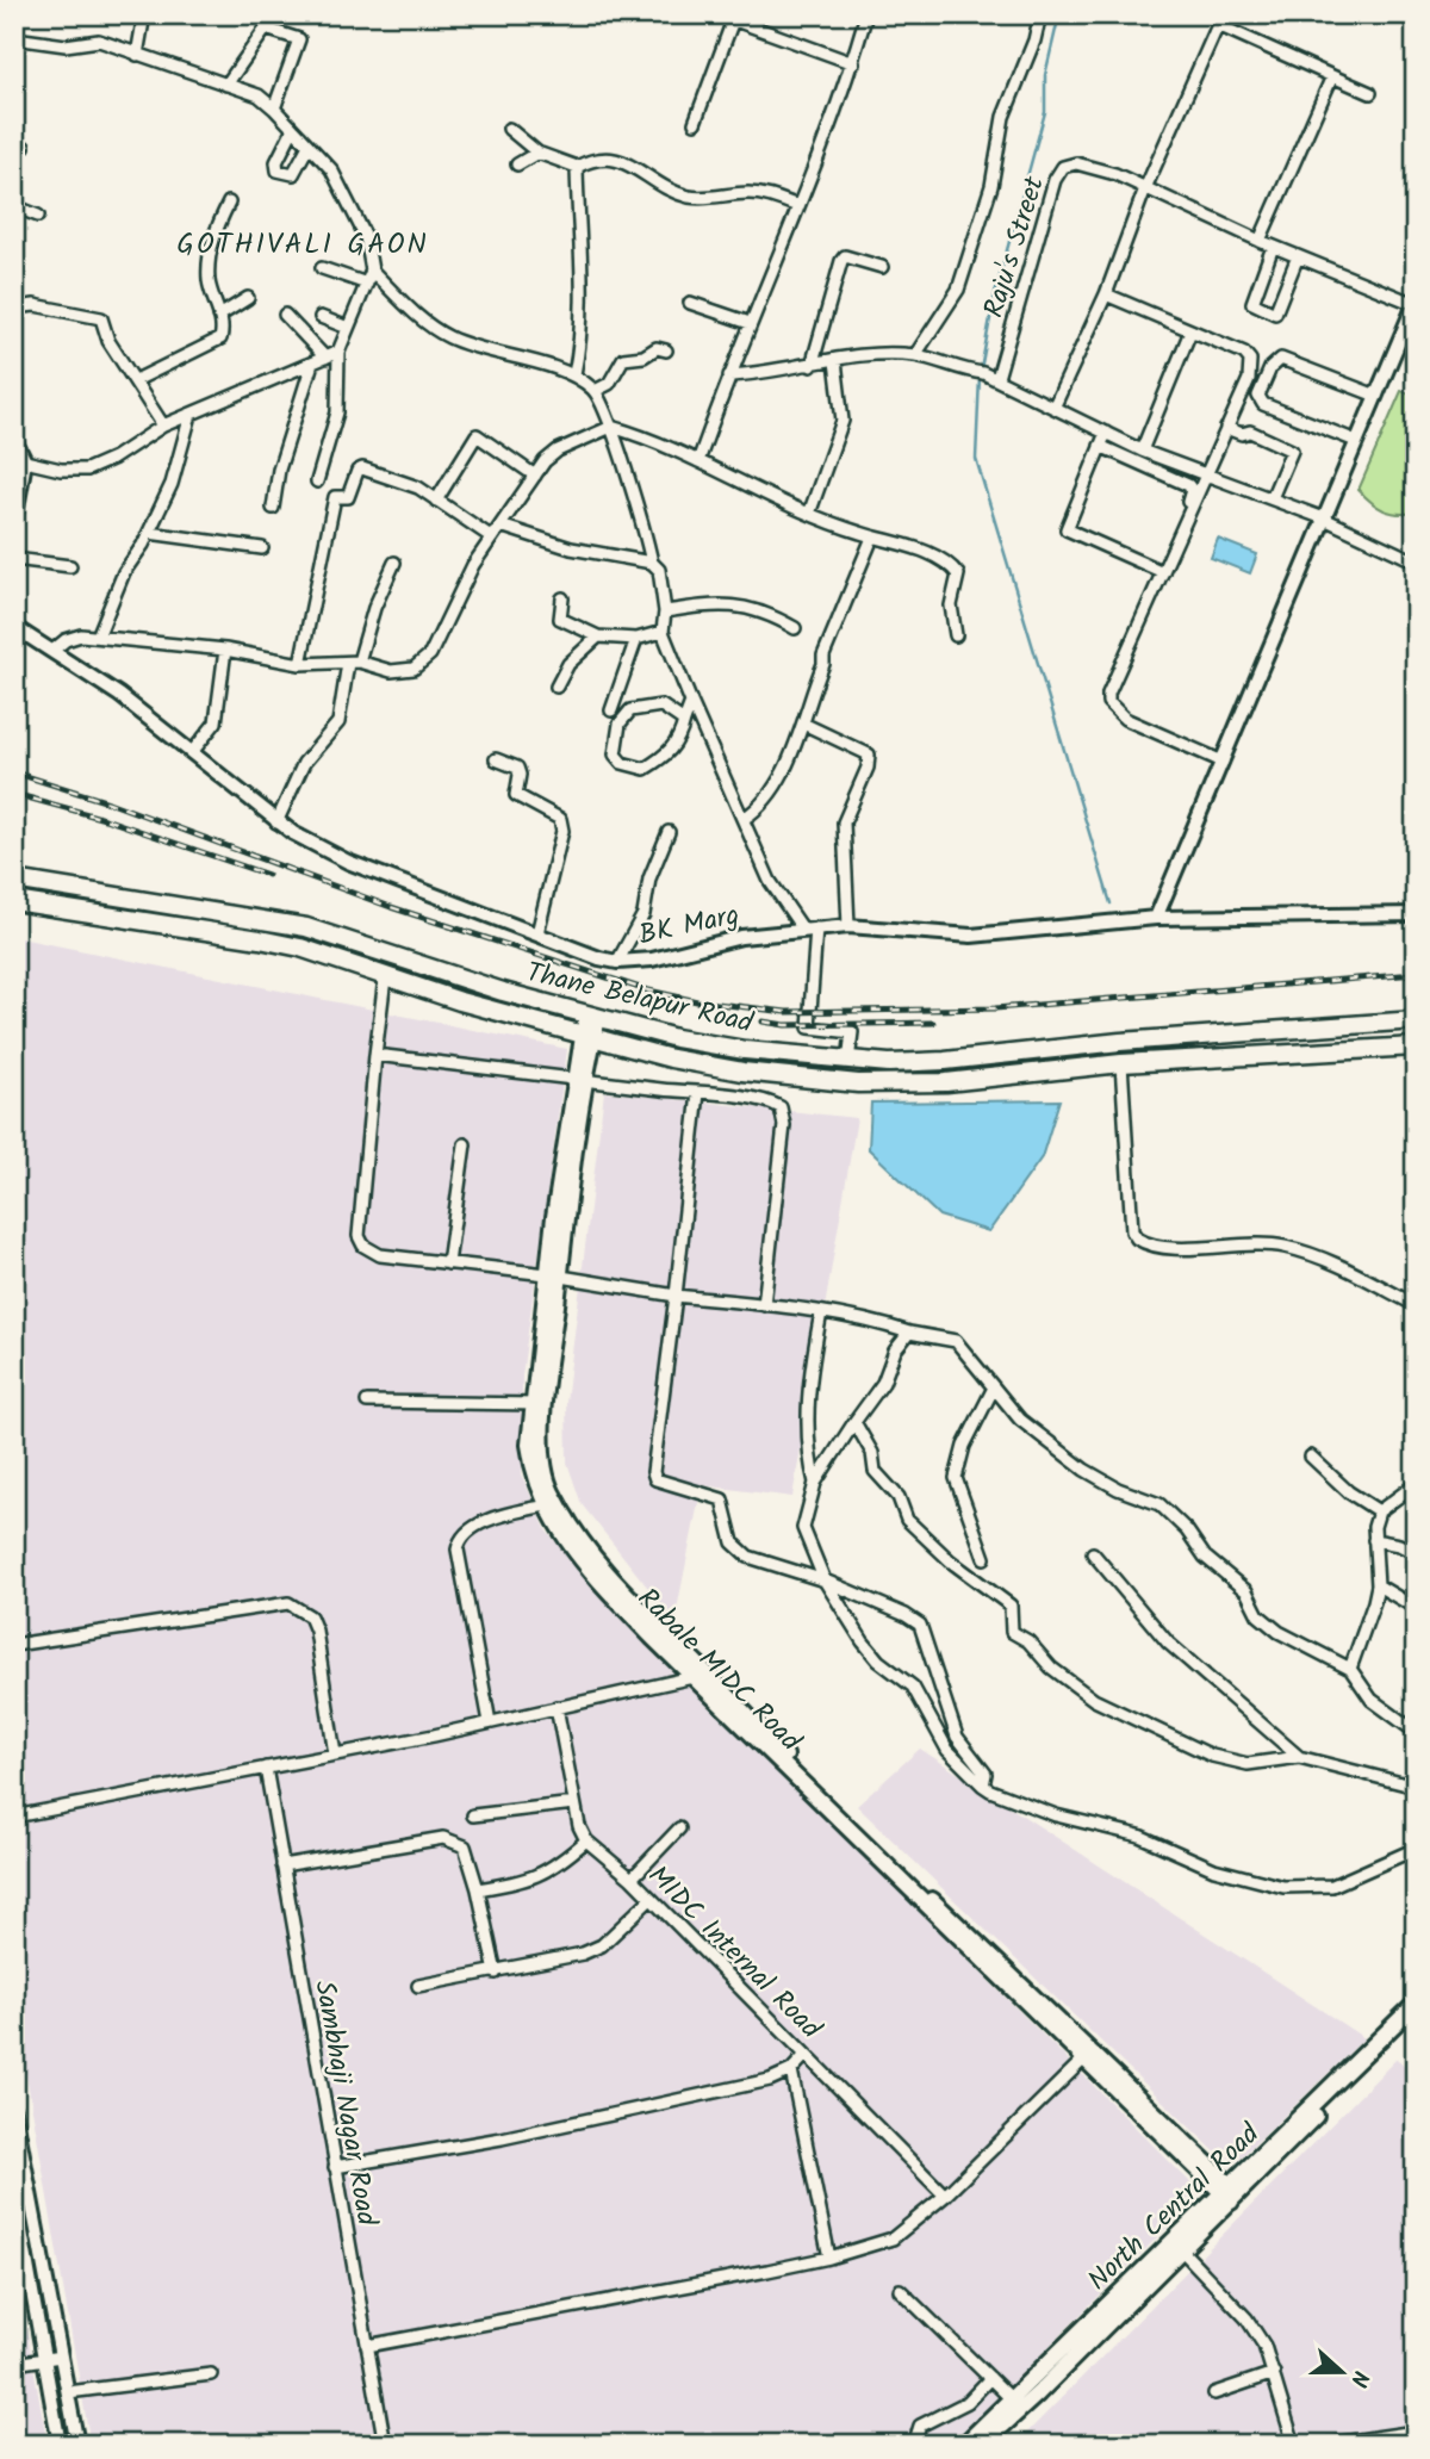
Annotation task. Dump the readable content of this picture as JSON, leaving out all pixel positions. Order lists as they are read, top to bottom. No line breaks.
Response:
{"streets":{"main road":["Thane Belapur Road","Rabale MIDC Road","North Central Road"],"street":["Raju's Street","BK Marg","MIDC Internal Road","Sambhaji Nagar Road"]},"crossings":[["Thane Belapur Road","Rabale MIDC Road"],["Rabale MIDC Road","North Central Road"]],"districts":["GOTHIVALI GAON"],"north":"right"}
